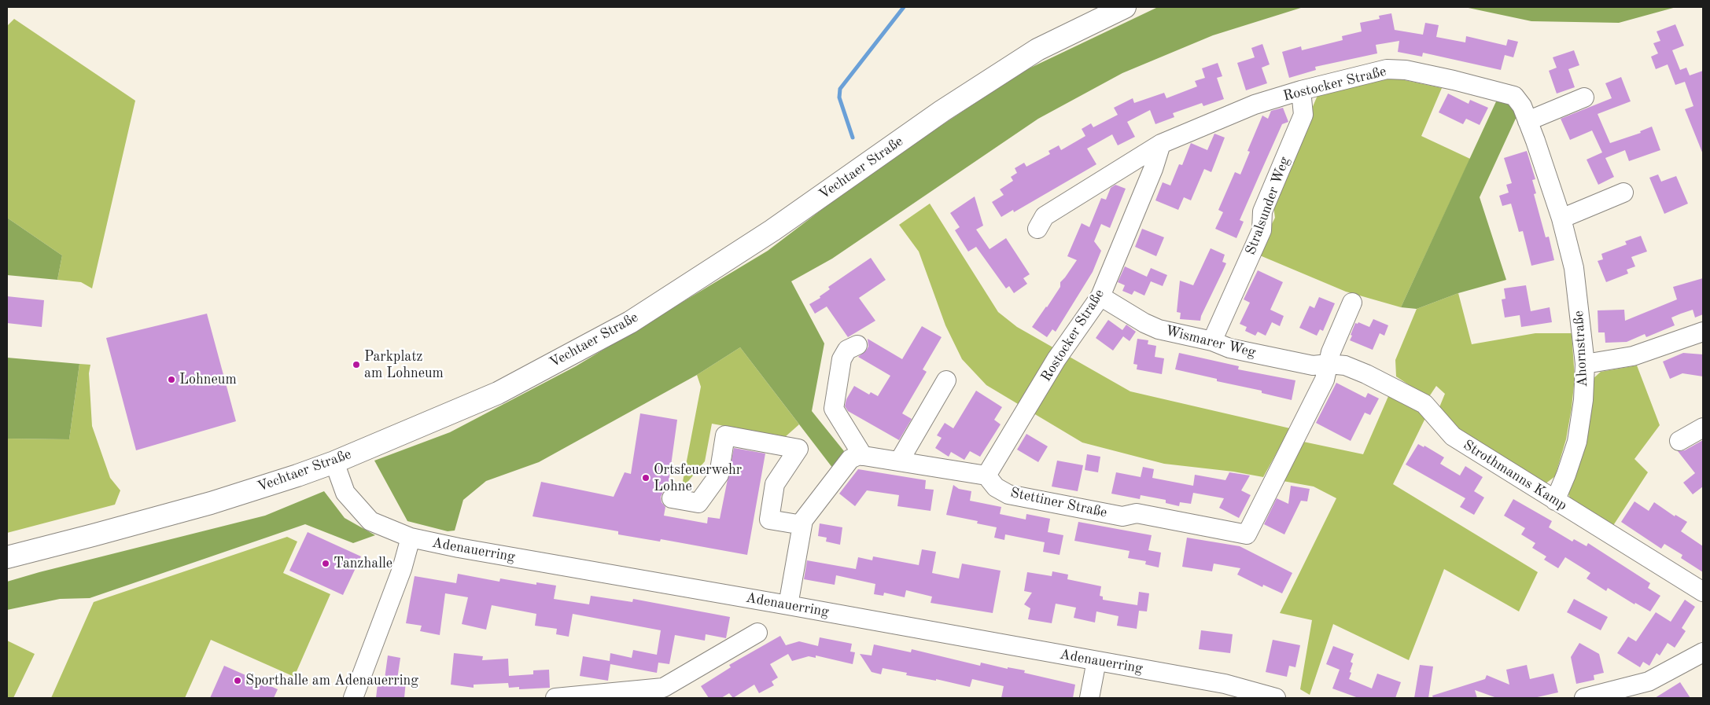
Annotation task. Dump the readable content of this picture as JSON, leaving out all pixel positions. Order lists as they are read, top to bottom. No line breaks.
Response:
{"streets":{"main road":["Vechtaer Straße"],"street":["Rostocker Straße","Stralsunder Weg","Wismarer Weg","Ahornstraße","Strothmanns Kamp","Stettiner Straße","Adenauerring"]},"crossings":[["Rostocker Straße","Stralsunder Weg"],["Rostocker Straße","Wismarer Weg"],["Rostocker Straße","Ahornstraße"],["Rostocker Straße","Stettiner Straße"],["Vechtaer Straße","Adenauerring"],["Stralsunder Weg","Wismarer Weg"],["Wismarer Weg","Strothmanns Kamp"],["Wismarer Weg","Stettiner Straße"],["Ahornstraße","Strothmanns Kamp"],["Strothmanns Kamp","Stettiner Straße"]],"places":["Parkplatz am Lohneum","Lohneum","Ortsfeuerwehr Lohne","Tanzhalle","Sporthalle am Adenauerring"]}
